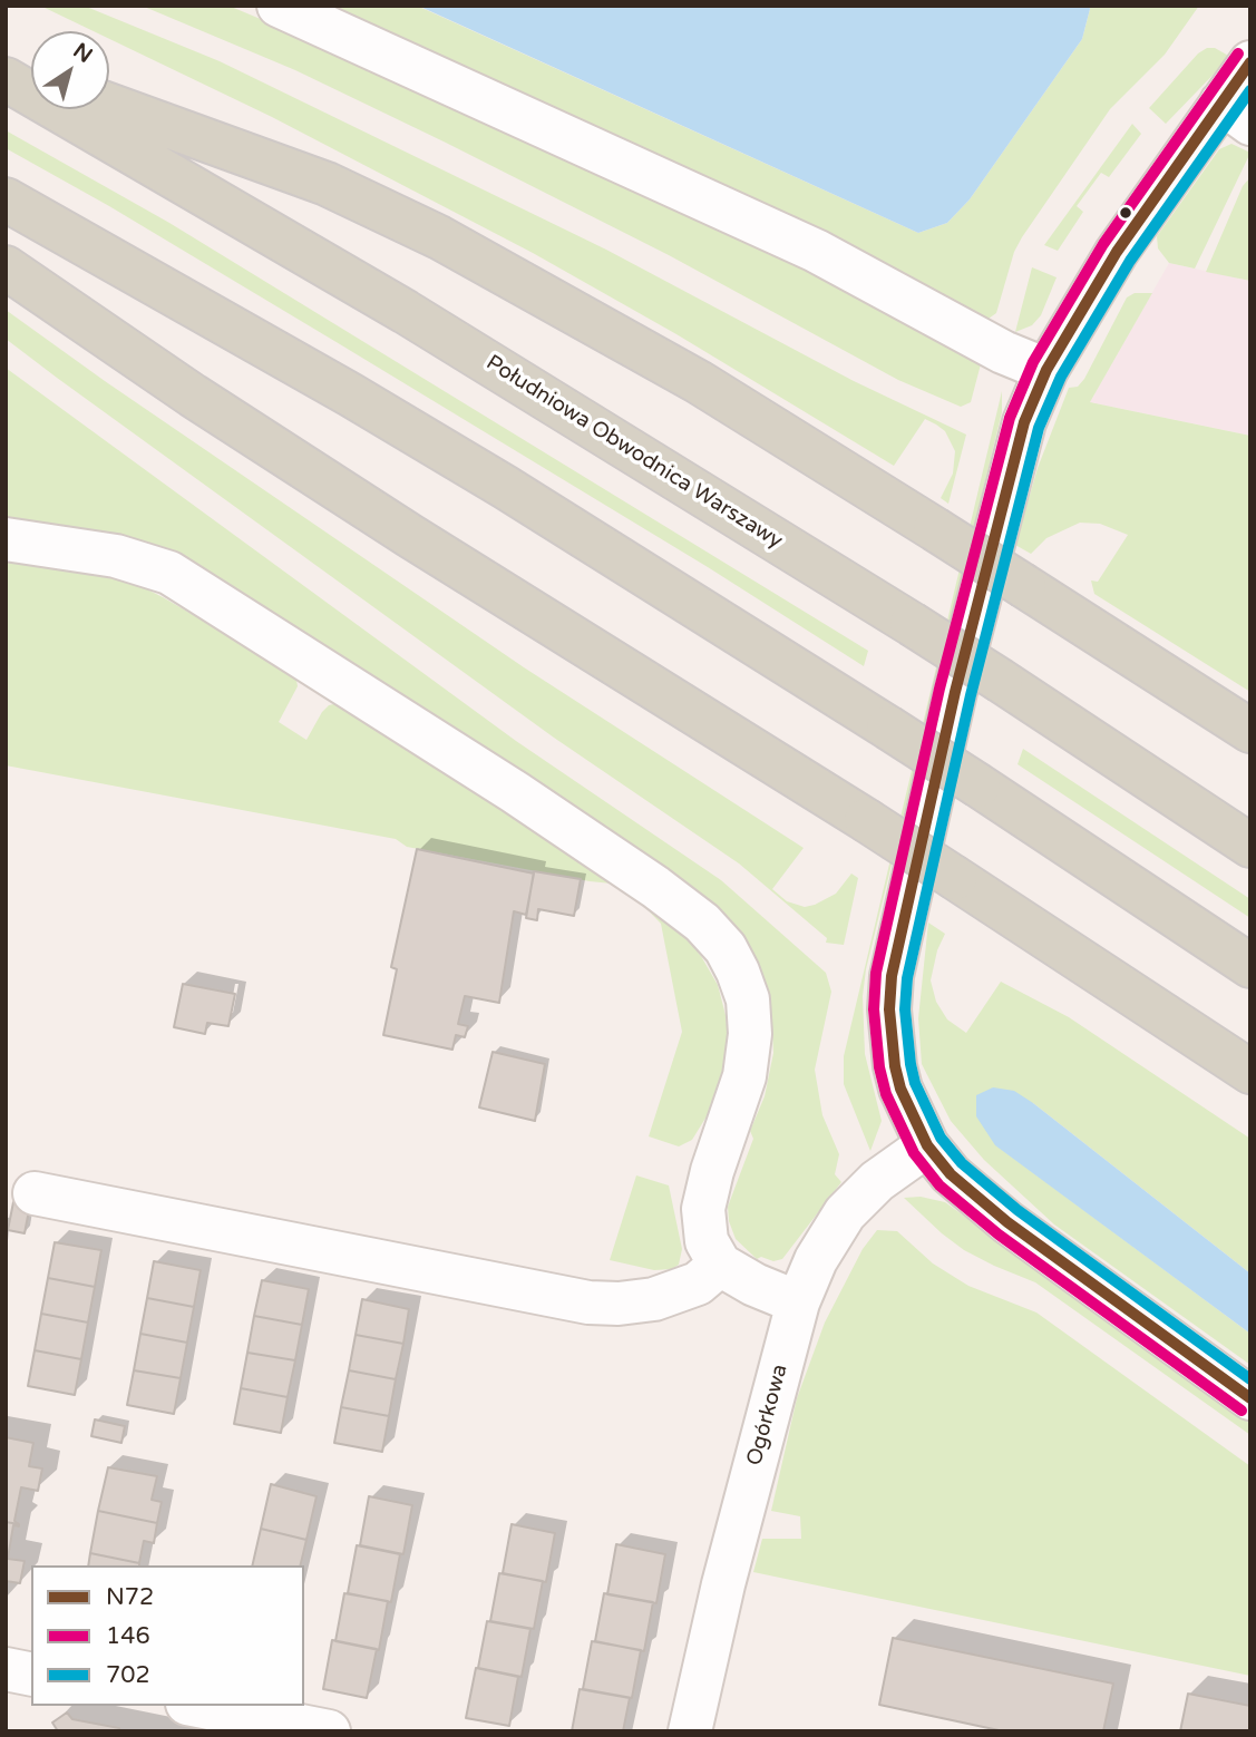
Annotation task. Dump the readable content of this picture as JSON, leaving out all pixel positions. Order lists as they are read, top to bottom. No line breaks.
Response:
{"streets":{"highway":["Południowa Obwodnica Warszawy"],"street":["Ogórkowa"]},"lines":["transit line 146","transit line N72","transit line 702"],"legend":["N72","146","702"],"north":"top right"}
